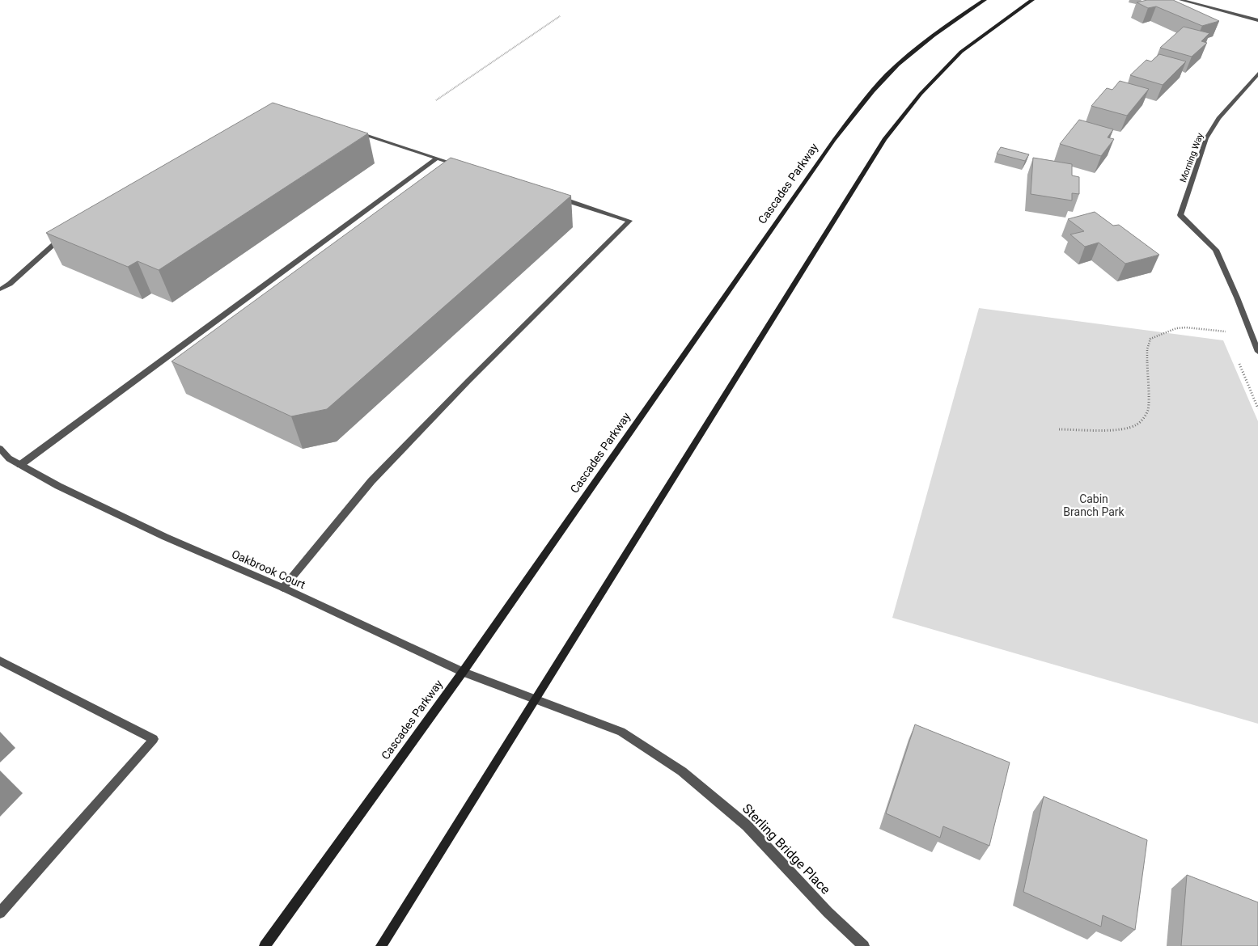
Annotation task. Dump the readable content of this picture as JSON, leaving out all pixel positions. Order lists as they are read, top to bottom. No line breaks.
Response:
{"streets":{"main road":["Cascades Parkway"],"street":["Morning Way","Oakbrook Court","Sterling Bridge Place"]},"crossings":[["Cascades Parkway","Oakbrook Court"],["Oakbrook Court","Sterling Bridge Place"]],"parks":["Cabin Branch Park"]}
